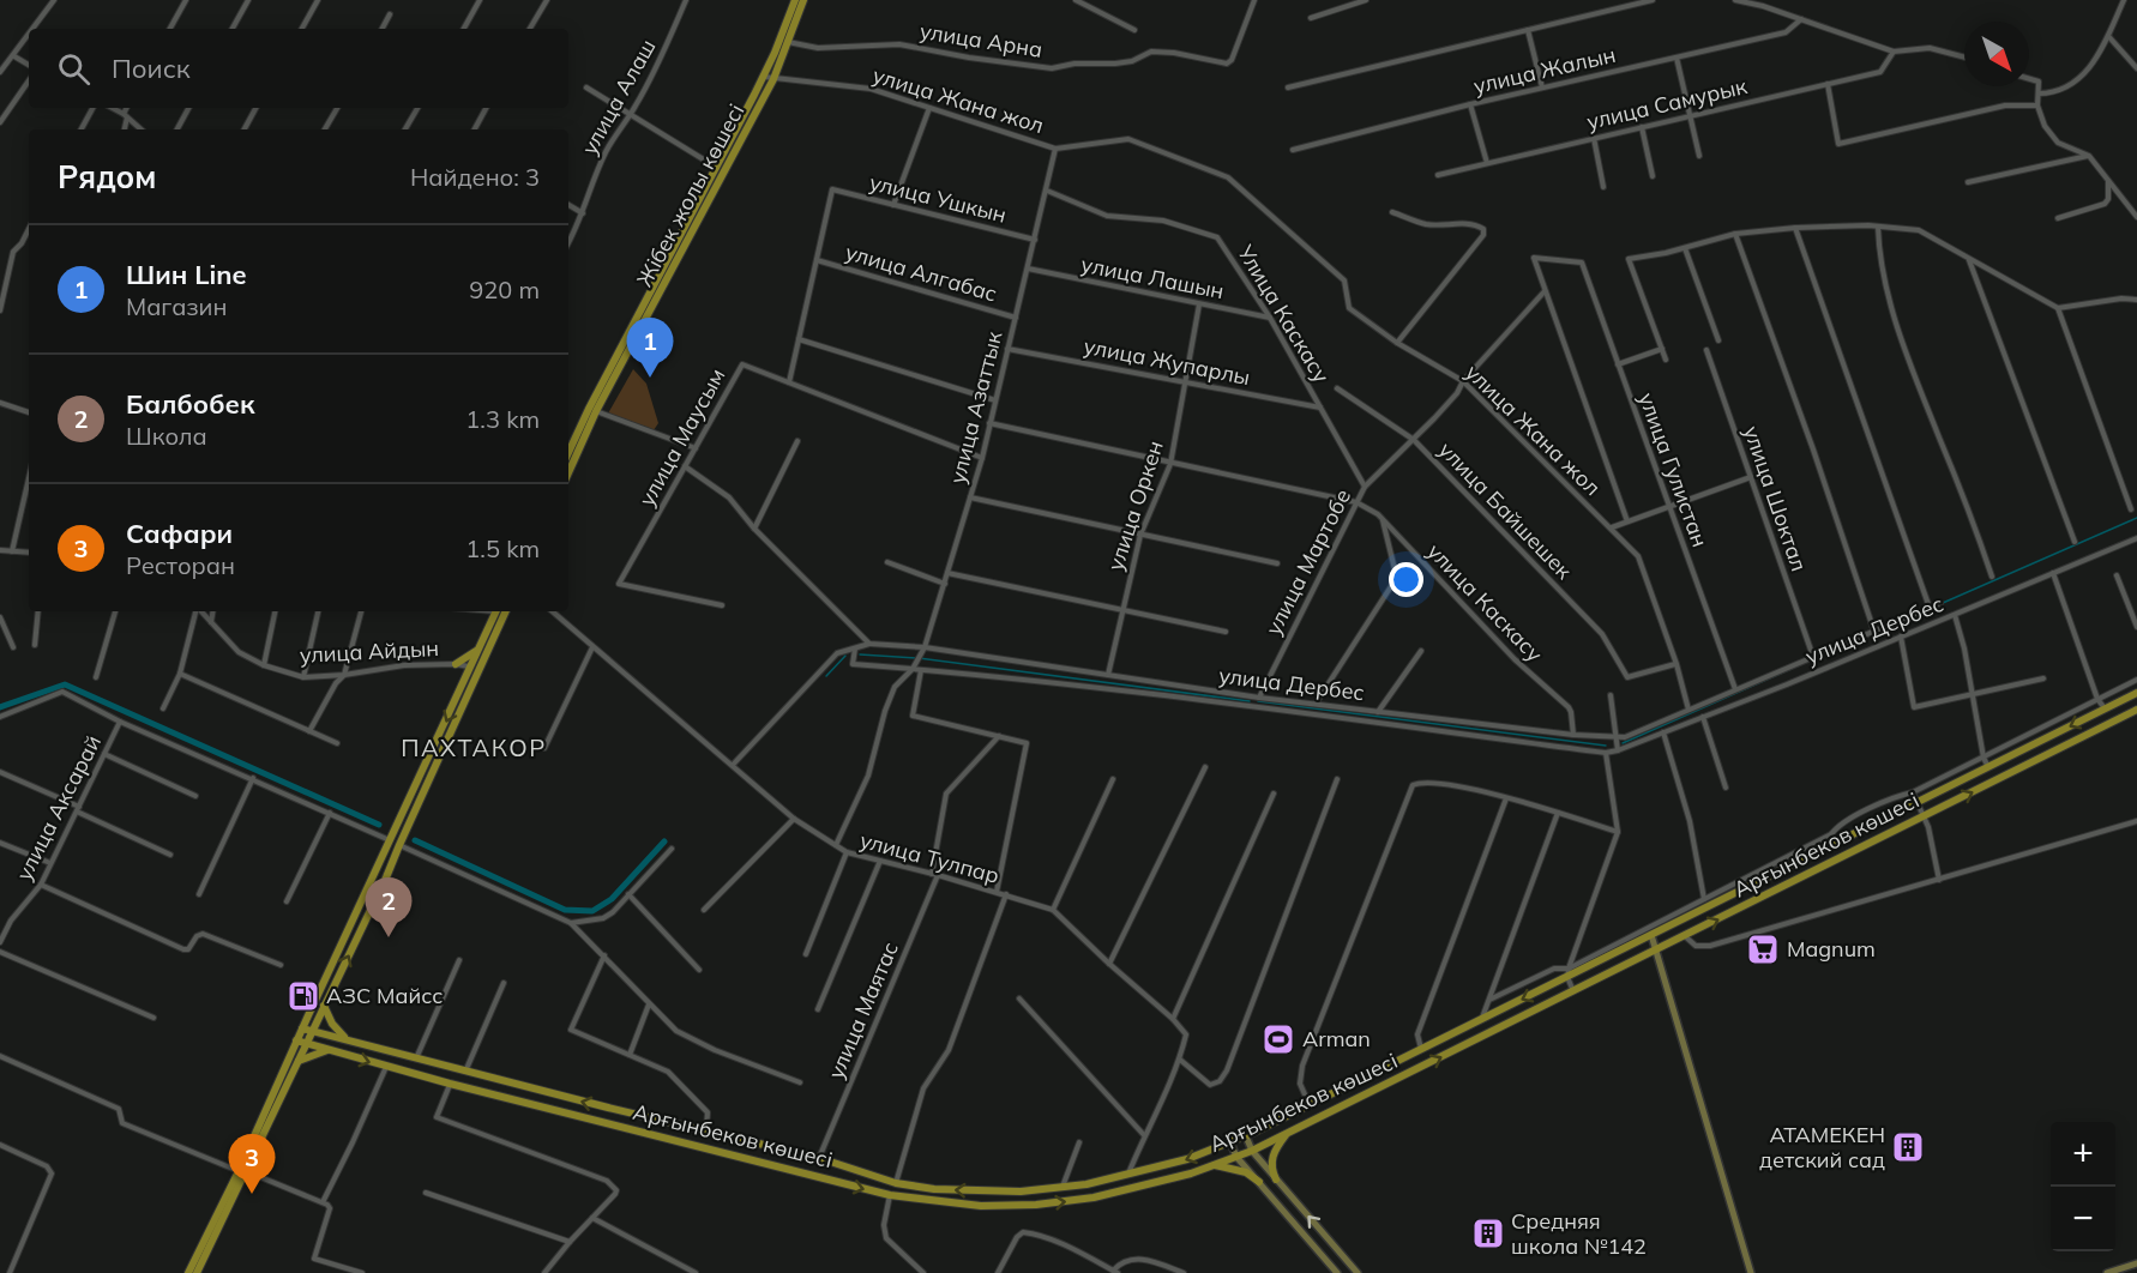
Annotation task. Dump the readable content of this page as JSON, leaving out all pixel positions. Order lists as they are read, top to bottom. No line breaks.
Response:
{"streets":{"main road":["Жібек жолы көшесі","Арғынбеков көшесі"],"street":["улица Арна","улица Жалын","улица Алаш","улица Жана жол","улица Самурык","улица Ушкын","улица Алгабас","улица Лашын","Улица Каскасу","улица Жупарлы","улица Азаттык","улица Маусым","улица Гулистан","улица Шоктал","улица Оркен","улица Байшешек","улица Мартобе","улица Каскасу","улица Дербес","улица Айдын","улица Аксарай","улица Тулпар","улица Маятас"]},"crossings":[["улица Арна","Жібек жолы көшесі"],["улица Жана жол","Жібек жолы көшесі"],["улица Жана жол","улица Азаттык"],["улица Жана жол","улица Байшешек"],["улица Жана жол","улица Мартобе"],["улица Жана жол","улица Дербес"],["улица Ушкын","улица Алгабас"],["улица Ушкын","улица Азаттык"],["улица Алгабас","улица Азаттык"],["улица Лашын","Улица Каскасу"],["улица Лашын","улица Азаттык"],["улица Лашын","улица Оркен"],["Улица Каскасу","улица Жупарлы"],["Улица Каскасу","улица Азаттык"],["Улица Каскасу","улица Мартобе"],["улица Жупарлы","улица Азаттык"],["улица Жупарлы","улица Оркен"],["улица Азаттык","улица Маусым"],["улица Азаттык","улица Дербес"],["улица Азаттык","улица Тулпар"],["улица Гулистан","улица Мартобе"],["улица Гулистан","улица Дербес"],["улица Шоктал","улица Дербес"],["улица Оркен","улица Дербес"],["улица Байшешек","улица Мартобе"],["улица Мартобе","улица Каскасу"],["улица Мартобе","улица Дербес"],["улица Каскасу","улица Дербес"],["Арғынбеков көшесі","улица Маятас"],["улица Тулпар","улица Маятас"]],"districts":["ПАХТАКОР"],"places":{"supermarket":["Magnum"],"fuel station":["АЗС Майсс"],"sports":["Arman"],"building":["АТАМЕКЕН детский сад","Средняя школа №142"]},"north":"bottom right","page":{"search":"Поиск","heading":["Рядом","Найдено: 3"],"list":[{"mark":"1","name":"Шин Line","note":"Магазин","value":"920 m"},{"mark":"2","name":"Балбобек","note":"Школа","value":"1.3 km"},{"mark":"3","name":"Сафари","note":"Ресторан","value":"1.5 km"}],"pins":["1","2","3"],"map_buttons":["+","−"]}}
